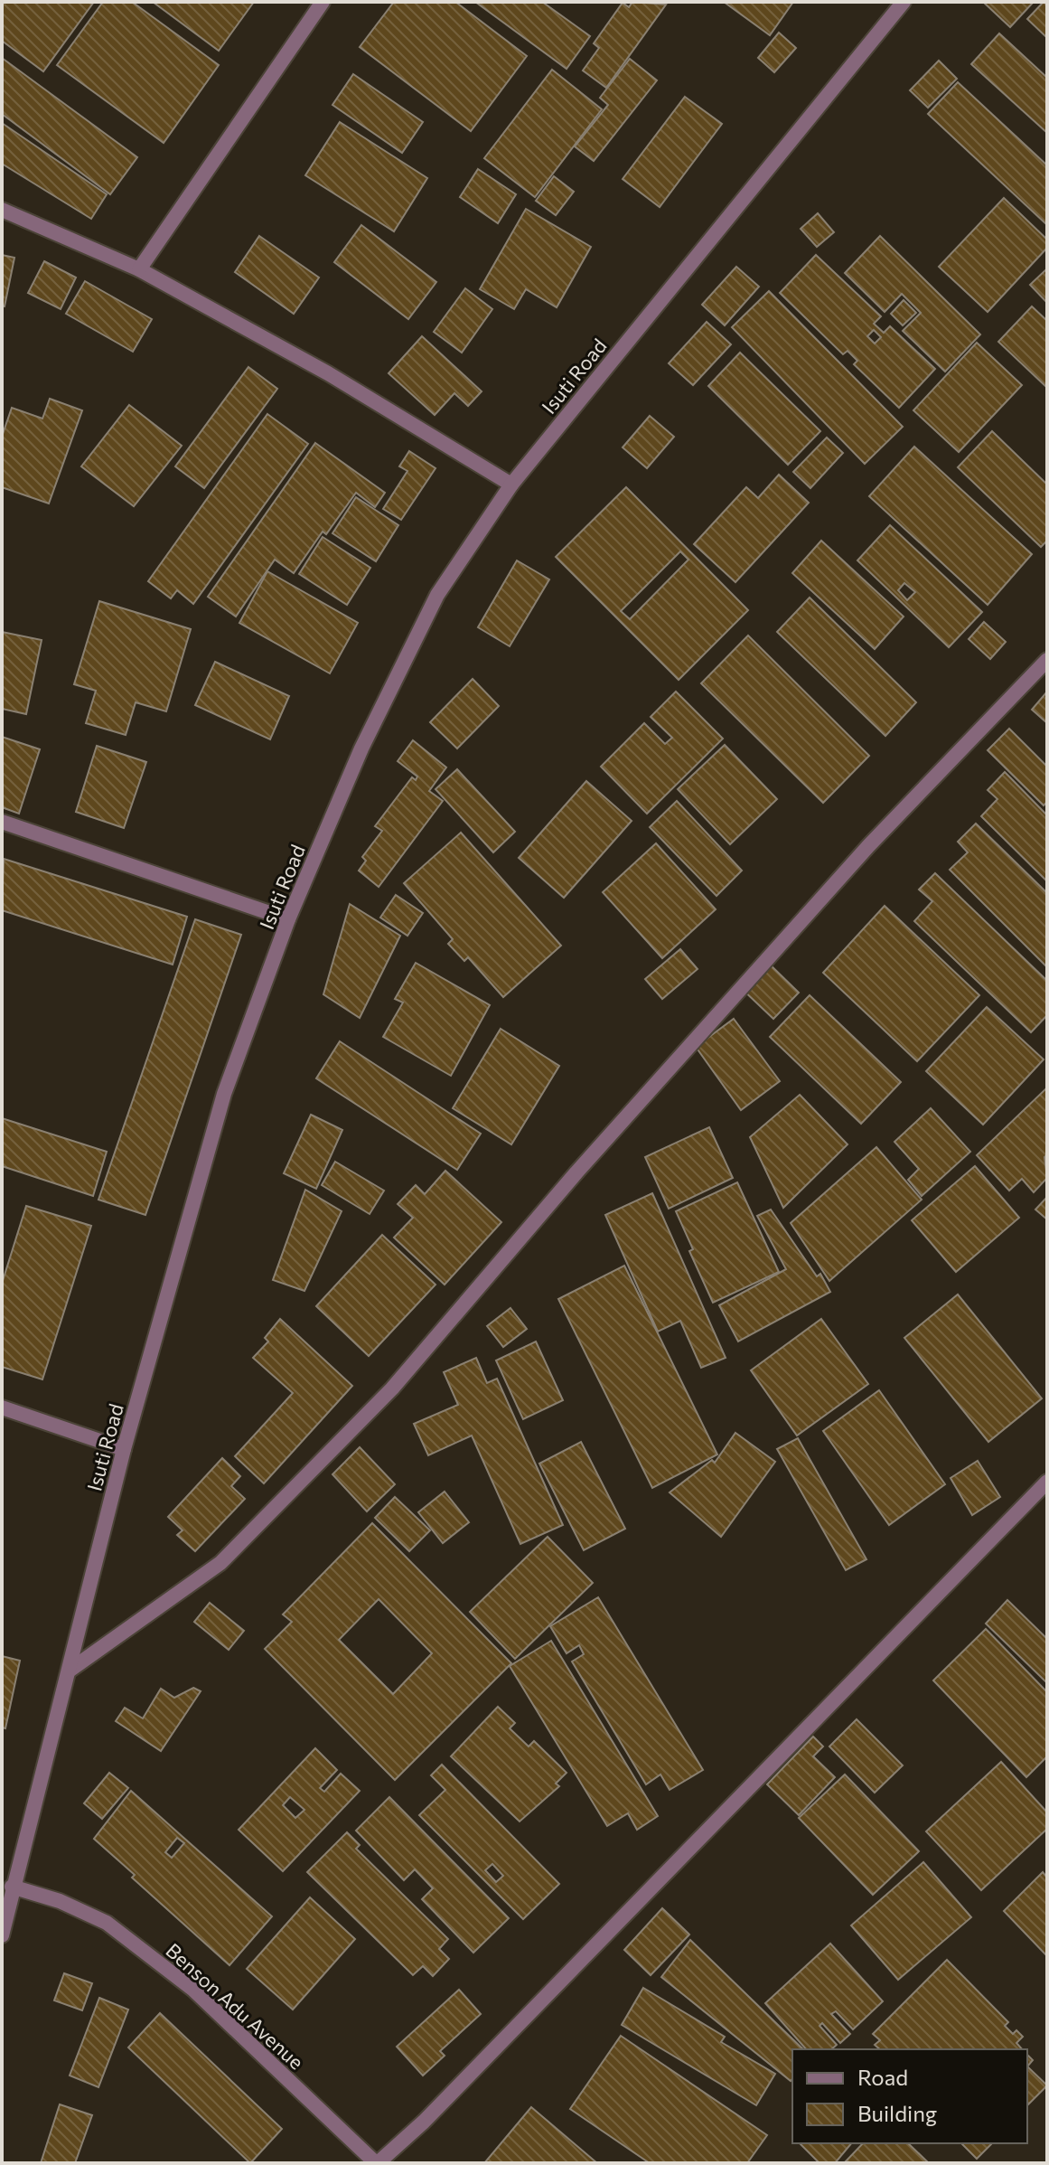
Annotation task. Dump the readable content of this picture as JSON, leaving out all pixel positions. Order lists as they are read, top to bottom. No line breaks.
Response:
{"streets":{"street":["Isuti Road","Benson Adu Avenue"]},"crossings":[["Isuti Road","Benson Adu Avenue"]],"legend":["Road","Building"]}
